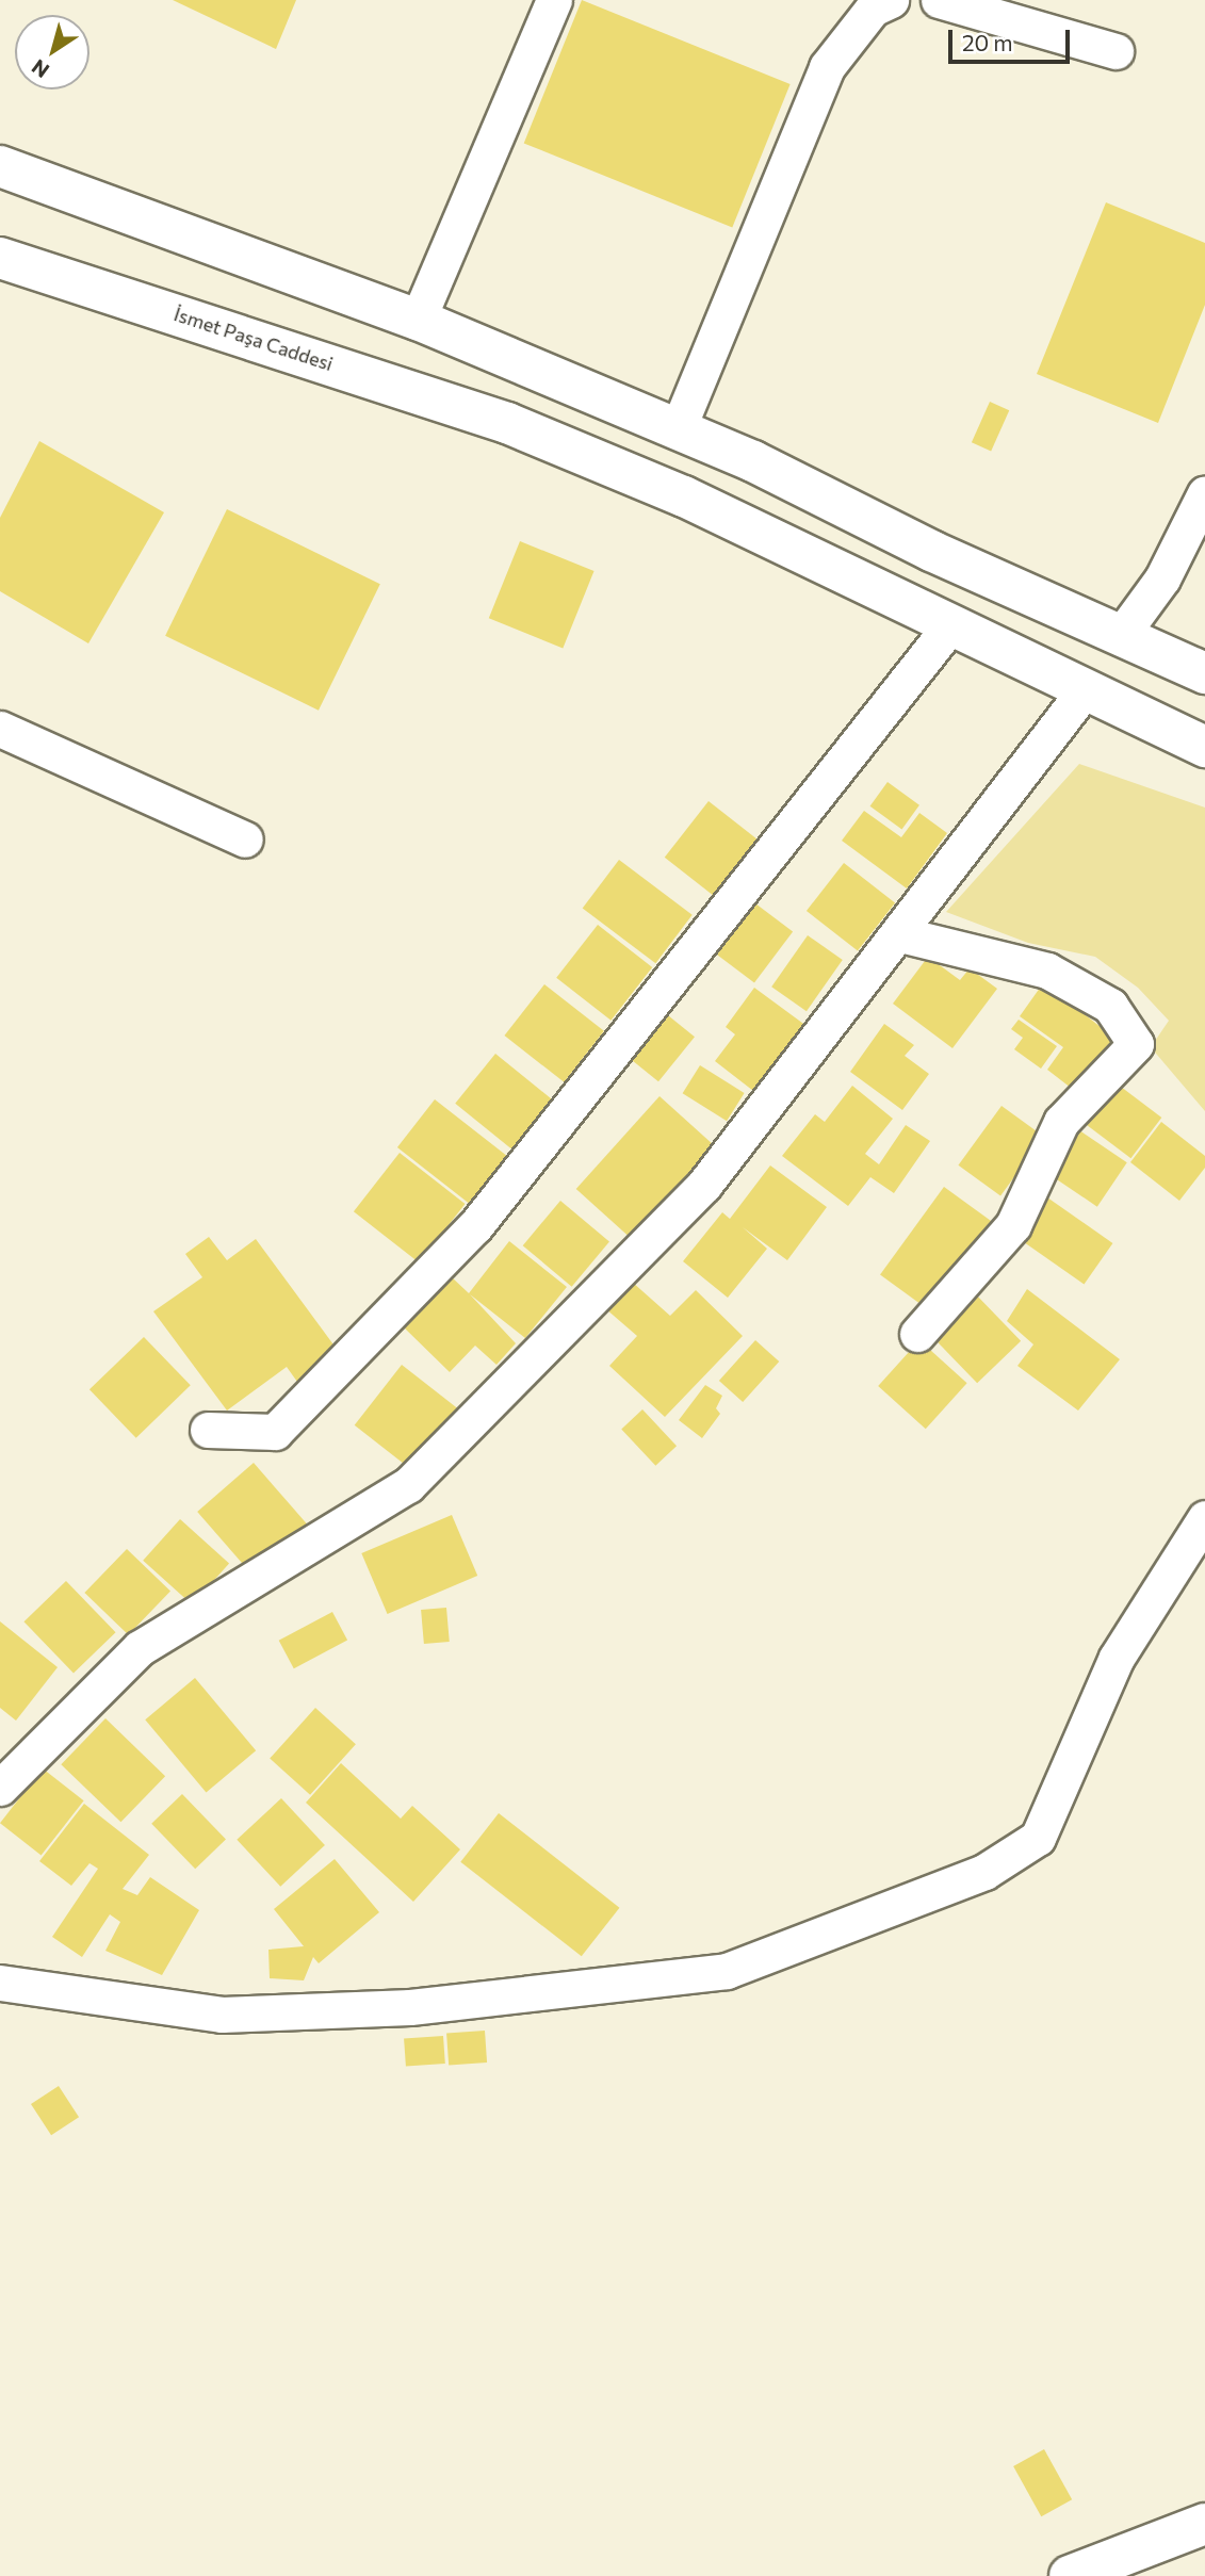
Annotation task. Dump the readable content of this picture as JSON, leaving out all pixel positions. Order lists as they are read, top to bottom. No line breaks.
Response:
{"streets":{"main road":["İsmet Paşa Caddesi"]},"scale_bar":"20 m","north":"bottom left"}
